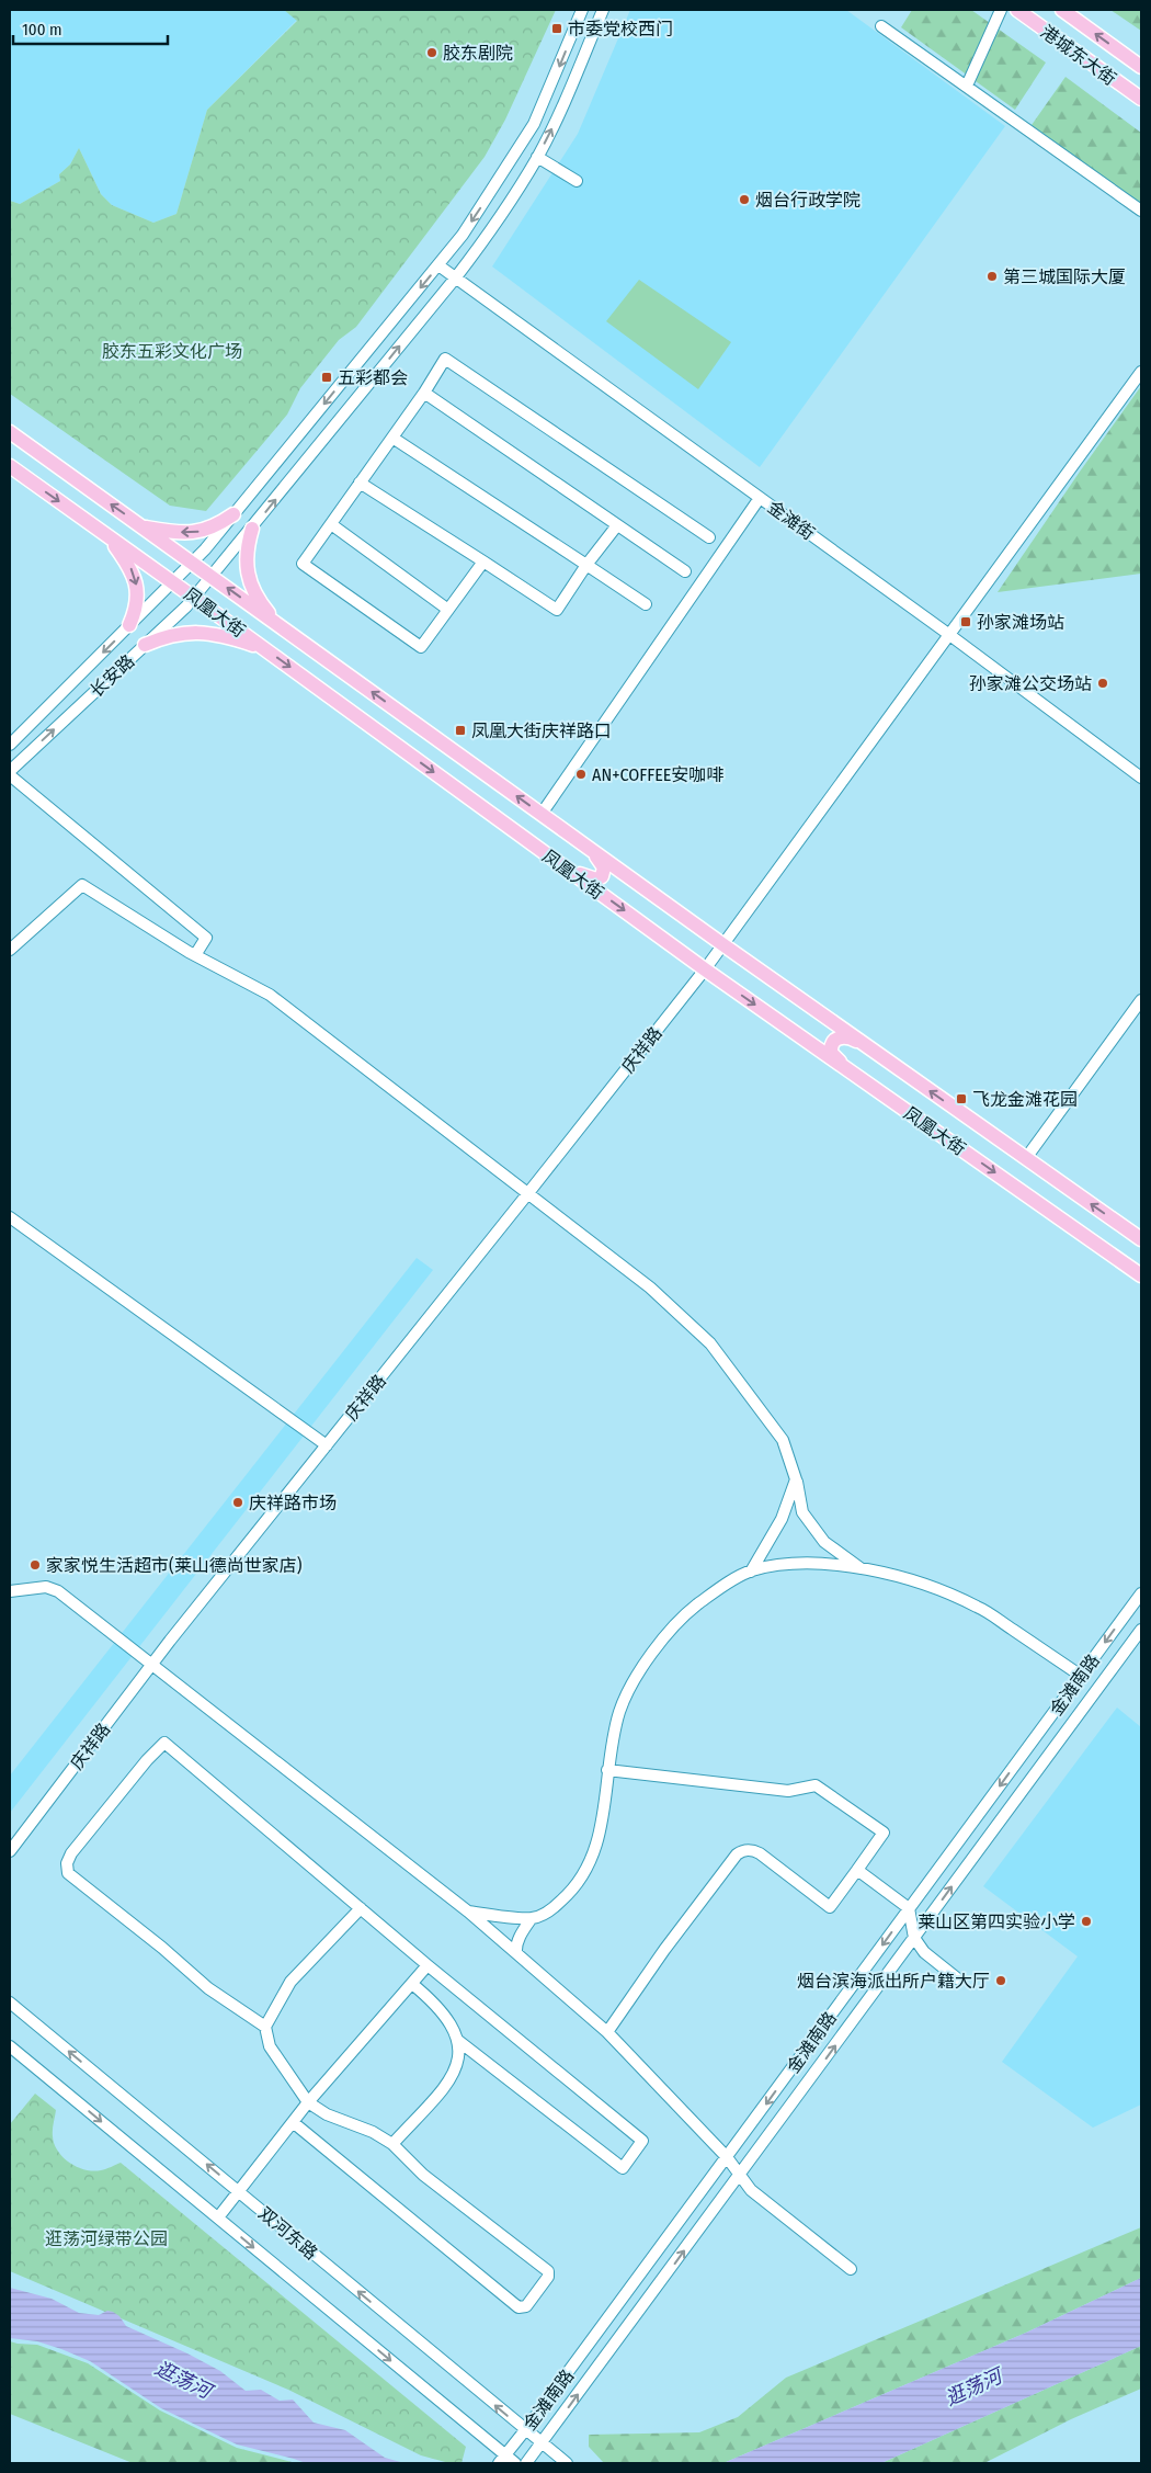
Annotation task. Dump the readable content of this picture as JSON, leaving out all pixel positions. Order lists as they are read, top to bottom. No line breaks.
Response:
{"streets":{"main road":["港城东大街","凤凰大街"],"street":["金滩街","长安路","庆祥路","金滩南路","双河东路"]},"crossings":[["金滩街","长安路"],["金滩街","庆祥路"],["凤凰大街","长安路"],["凤凰大街","庆祥路"],["金滩南路","双河东路"]],"water":["逛荡河"],"parks":["胶东五彩文化广场","逛荡河绿带公园"],"places":{"transit":["市委党校西门","五彩都会","孙家滩场站","凤凰大街庆祥路口","飞龙金滩花园"],"other":["胶东剧院","烟台行政学院","第三城国际大厦","孙家滩公交场站","AN+COFFEE安咖啡","庆祥路市场","家家悦生活超市(莱山德尚世家店)","莱山区第四实验小学","烟台滨海派出所户籍大厅"]},"scale_bar":"100 m"}
